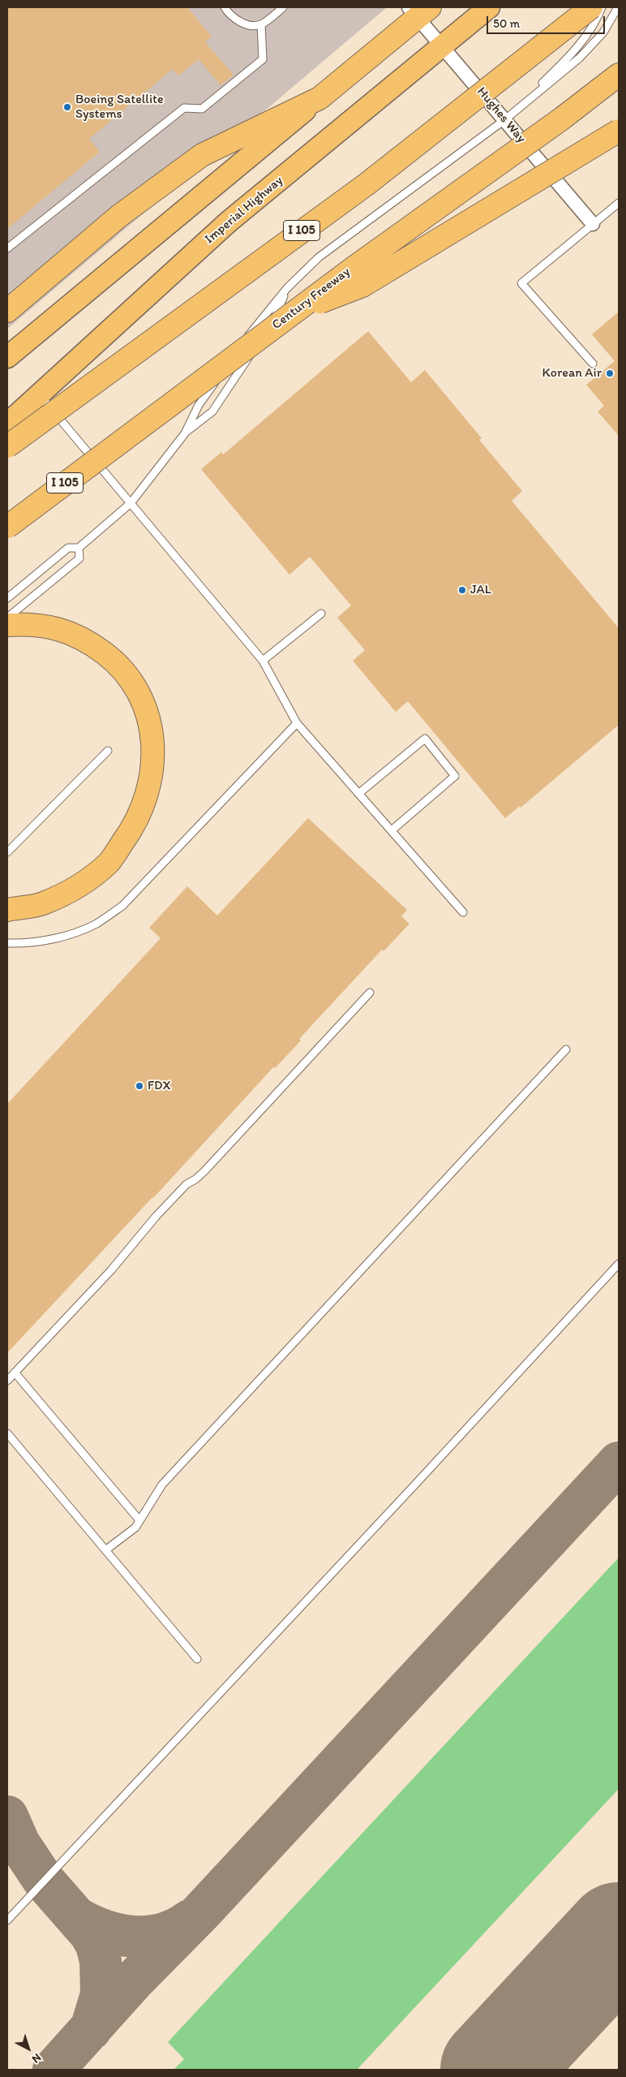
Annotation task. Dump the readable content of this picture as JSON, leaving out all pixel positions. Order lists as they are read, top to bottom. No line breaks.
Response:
{"streets":{"highway":["I 105","Century Freeway"],"main road":["Imperial Highway"],"street":["Hughes Way"]},"crossings":[["Hughes Way","Imperial Highway"]],"places":["Boeing Satellite Systems","Korean Air","JAL","FDX"],"scale_bar":"50 m","north":"bottom right"}
